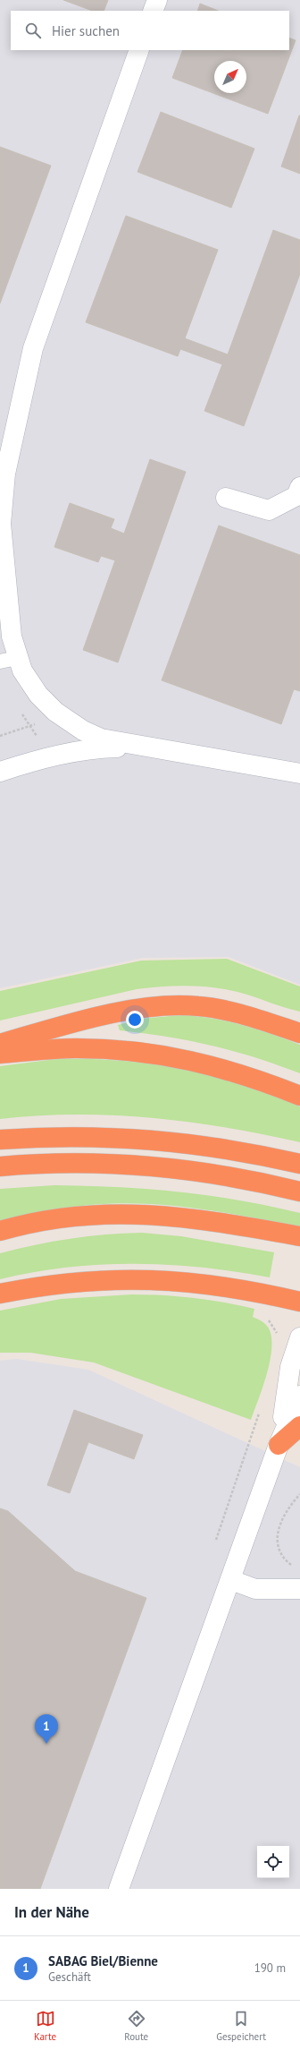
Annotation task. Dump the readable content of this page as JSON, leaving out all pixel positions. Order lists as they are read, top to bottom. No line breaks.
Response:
{"north":"top right","page":{"search":"Hier suchen","pins":"1","heading":"In der Nähe","list":[{"mark":"1","name":"SABAG Biel/Bienne","note":"Geschäft","value":"190 m"}],"nav":["Karte","Route","Gespeichert"]}}
